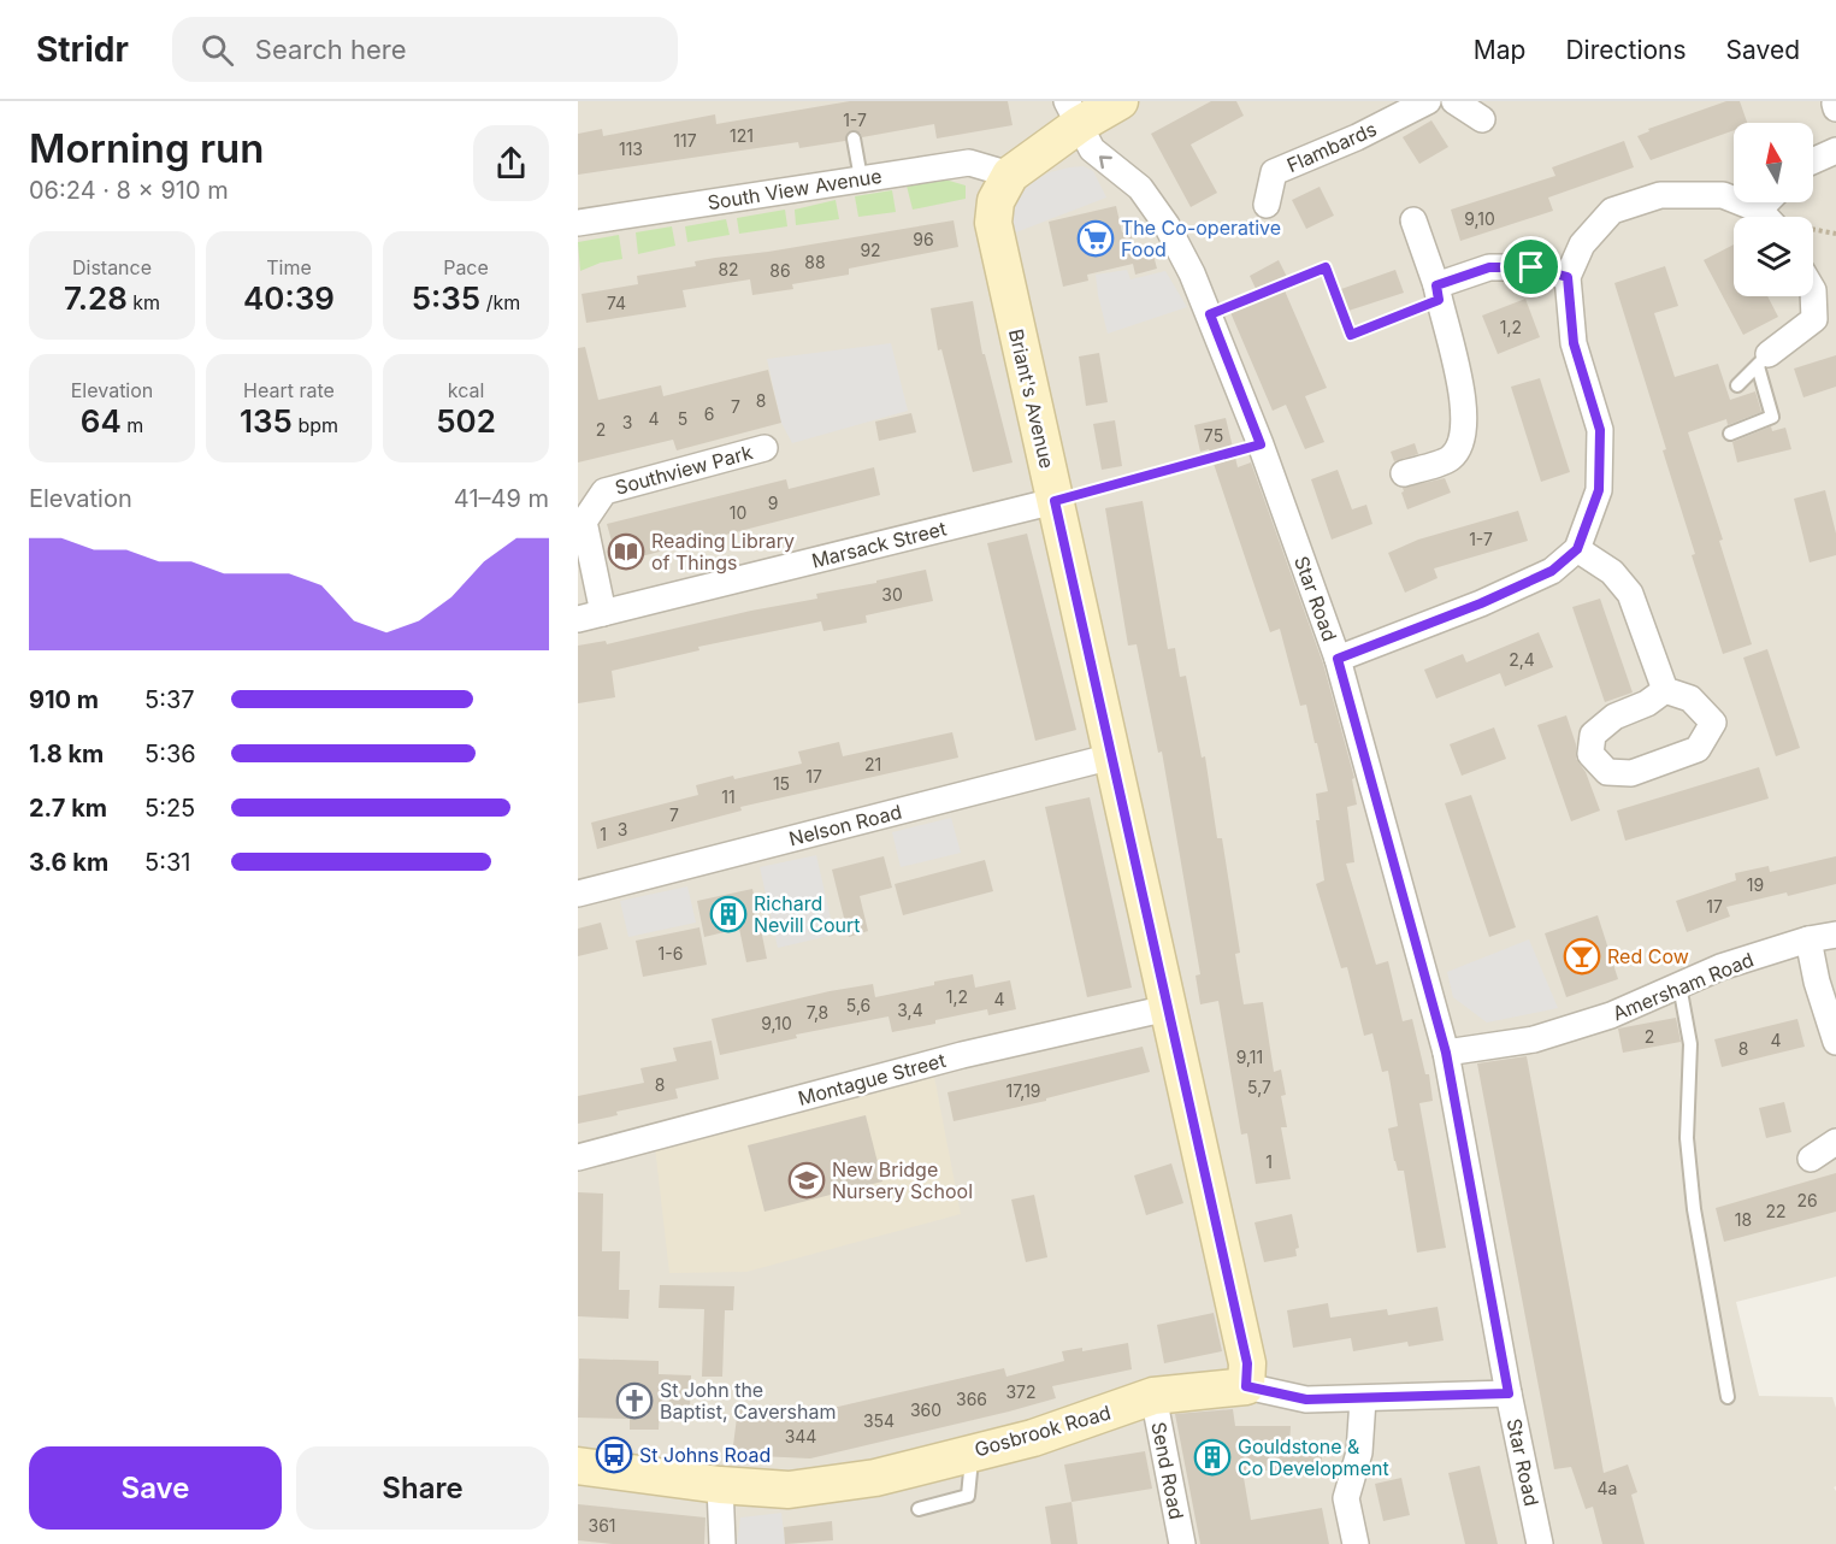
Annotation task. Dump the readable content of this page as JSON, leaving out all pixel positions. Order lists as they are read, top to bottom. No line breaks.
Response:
{"streets":{"main road":["Briant's Avenue","Gosbrook Road"],"street":["Flambards","South View Avenue","Southview Park","Marsack Street","Star Road","Nelson Road","Amersham Road","Montague Street","Send Road"]},"crossings":[["South View Avenue","Briant's Avenue"],["Briant's Avenue","Marsack Street"],["Briant's Avenue","Nelson Road"],["Briant's Avenue","Montague Street"],["Briant's Avenue","Gosbrook Road"],["Southview Park","Marsack Street"],["Star Road","Amersham Road"],["Star Road","Gosbrook Road"],["Gosbrook Road","Send Road"]],"places":{"supermarket":["The Co-operative Food"],"library":["Reading Library of Things"],"building":["Richard Nevill Court","Gouldstone & Co Development"],"bar":["Red Cow"],"school or university":["New Bridge Nursery School"],"church":["St John the Baptist, Caversham"],"bus stop":["St Johns Road"]},"house_numbers":["1-7","121","117","113","9,10","96","92","88","82","86","74","1,2","8","7","6","4","5","3","2","75","9","10","1-7","30","2,4","21","17","15","11","7","3","1","19","17","1-6","1,2","4","5,6","3,4","7,8","9,10","2","4","8","9,11","8","5,7","17,19","1","26","22","18","372","366","360","354","344","4a","361"],"north":"top","page":{"header":"Stridr","search":"Search here","nav":["Map","Directions","Saved"],"heading":["Morning run","06:24 · 8 × 910 m"],"stats":[["Distance","7.28 km"],["Time","40:39"],["Pace","5:35 /km"],["Elevation","64 m"],["Heart rate","135 bpm"],["kcal","502"]],"chart":["Elevation","41–49 m"],"list":[{"name":"910 m","note":"5:37"},{"name":"1.8 km","note":"5:36"},{"name":"2.7 km","note":"5:25"},{"name":"3.6 km","note":"5:31"}],"buttons":["Save","Share"]}}
